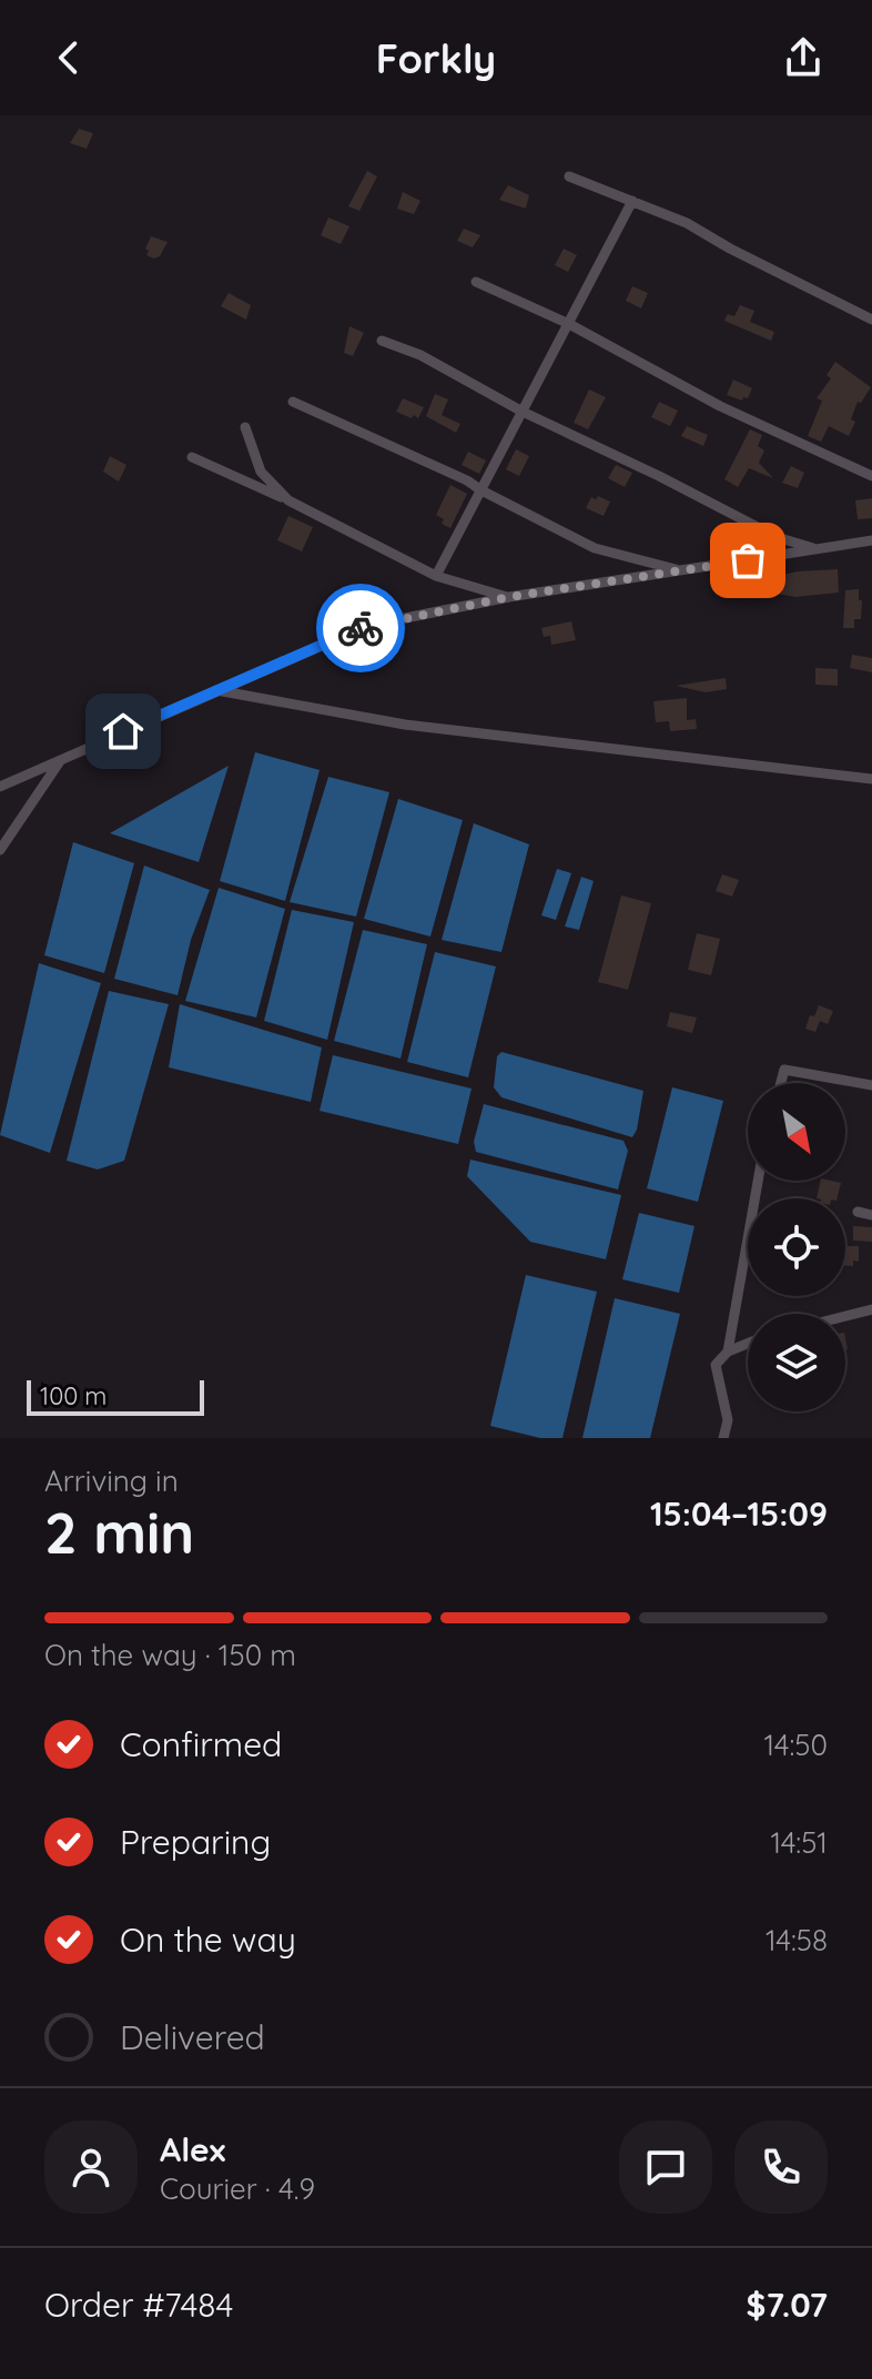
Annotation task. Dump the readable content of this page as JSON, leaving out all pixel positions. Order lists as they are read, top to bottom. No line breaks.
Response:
{"scale_bar":"100 m","north":"bottom right","page":{"header":"Forkly","scale":"100 m","heading":["2 min","Arriving in","15:04–15:09"],"panel":["Alex","Courier · 4.9","Order #7484","$7.07"],"bar":"On the way · 150 m","list":[["Confirmed","14:50"],["Preparing","14:51"],["On the way","14:58"],"Delivered"]}}
